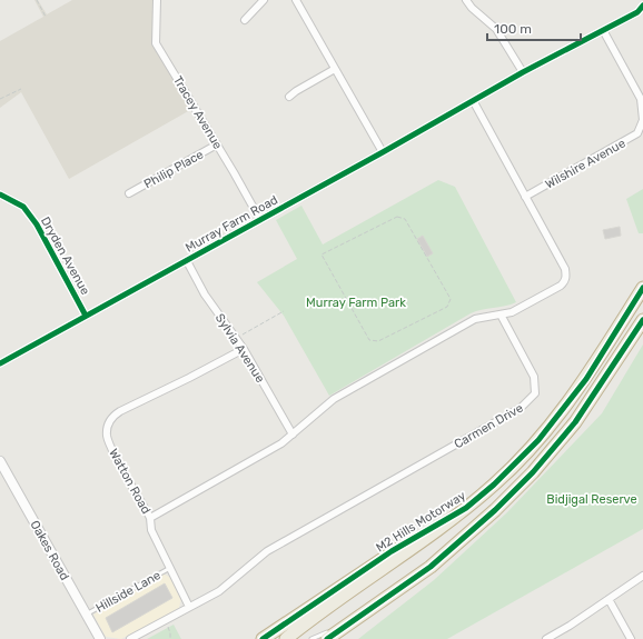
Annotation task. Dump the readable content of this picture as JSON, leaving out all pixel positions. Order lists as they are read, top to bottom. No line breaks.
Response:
{"streets":{"highway":["M2 Hills Motorway"],"main road":["Oakes Road"],"street":["Tracey Avenue","Wilshire Avenue","Philip Place","Murray Farm Road","Dryden Avenue","Sylvia Avenue","Carmen Drive","Watton Road"],"lane":["Hillside Lane"]},"crossings":[["Tracey Avenue","Philip Place"],["Tracey Avenue","Murray Farm Road"],["Wilshire Avenue","Murray Farm Road"],["Murray Farm Road","Dryden Avenue"],["Murray Farm Road","Sylvia Avenue"],["Sylvia Avenue","Watton Road"],["Carmen Drive","Watton Road"],["Watton Road","Hillside Lane"],["Oakes Road","Hillside Lane"]],"parks":["Murray Farm Park","Bidjigal Reserve"],"scale_bar":"100 m"}
